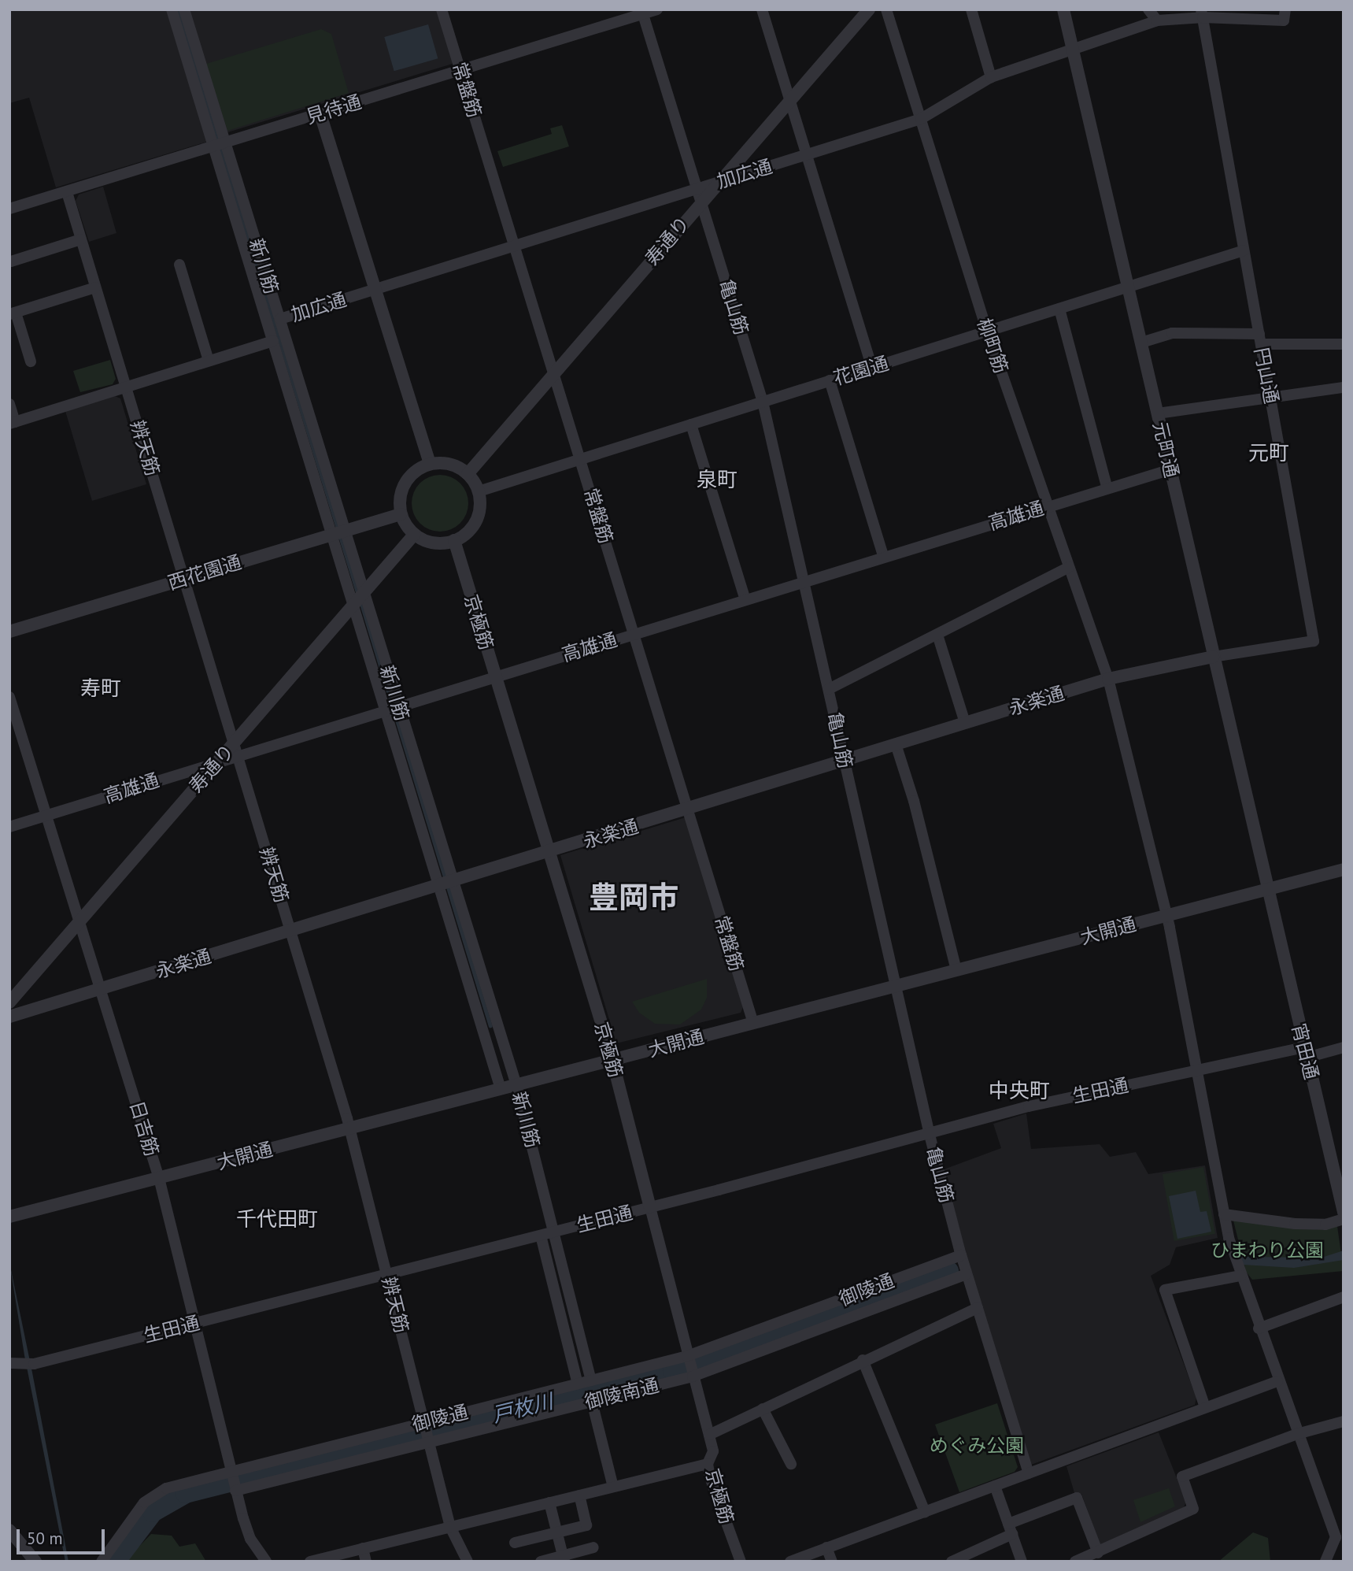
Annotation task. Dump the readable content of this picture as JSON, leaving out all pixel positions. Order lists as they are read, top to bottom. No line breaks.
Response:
{"streets":{"street":["常盤筋","見待通","加広通","寿通り","新川筋","亀山筋","柳町筋","花園通","円山通","辨天筋","元町通","高雄通","西花園通","京極筋","永楽通","大開通","宵田通","生田通","日吉筋","御陵通","御陵南通"]},"crossings":[["常盤筋","見待通"],["常盤筋","加広通"],["常盤筋","寿通り"],["常盤筋","花園通"],["常盤筋","高雄通"],["常盤筋","永楽通"],["常盤筋","大開通"],["見待通","新川筋"],["見待通","亀山筋"],["見待通","辨天筋"],["加広通","寿通り"],["加広通","新川筋"],["加広通","亀山筋"],["加広通","柳町筋"],["加広通","円山通"],["加広通","辨天筋"],["加広通","元町通"],["寿通り","新川筋"],["寿通り","亀山筋"],["寿通り","花園通"],["寿通り","辨天筋"],["寿通り","高雄通"],["寿通り","西花園通"],["寿通り","京極筋"],["寿通り","日吉筋"],["新川筋","高雄通"],["新川筋","西花園通"],["新川筋","永楽通"],["新川筋","大開通"],["新川筋","生田通"],["新川筋","御陵通"],["亀山筋","花園通"],["亀山筋","高雄通"],["亀山筋","永楽通"],["亀山筋","大開通"],["亀山筋","生田通"],["亀山筋","御陵通"],["亀山筋","御陵南通"],["柳町筋","花園通"],["柳町筋","高雄通"],["柳町筋","永楽通"],["柳町筋","大開通"],["柳町筋","生田通"],["花園通","円山通"],["花園通","元町通"],["花園通","西花園通"],["花園通","京極筋"],["円山通","元町通"],["円山通","永楽通"],["辨天筋","高雄通"],["辨天筋","西花園通"],["辨天筋","永楽通"],["辨天筋","大開通"],["辨天筋","生田通"],["辨天筋","御陵通"],["辨天筋","御陵南通"],["元町通","高雄通"],["元町通","永楽通"],["元町通","大開通"],["元町通","宵田通"],["高雄通","京極筋"],["高雄通","日吉筋"],["西花園通","京極筋"],["京極筋","永楽通"],["京極筋","大開通"],["京極筋","生田通"],["京極筋","御陵通"],["京極筋","御陵南通"],["永楽通","日吉筋"],["大開通","宵田通"],["大開通","日吉筋"],["宵田通","生田通"],["生田通","日吉筋"],["日吉筋","御陵通"],["日吉筋","御陵南通"]],"districts":["元町","泉町","寿町","豊岡市","中央町","千代田町"],"water":["戸枚川"],"parks":["ひまわり公園","めぐみ公園"],"scale_bar":"50 m"}
